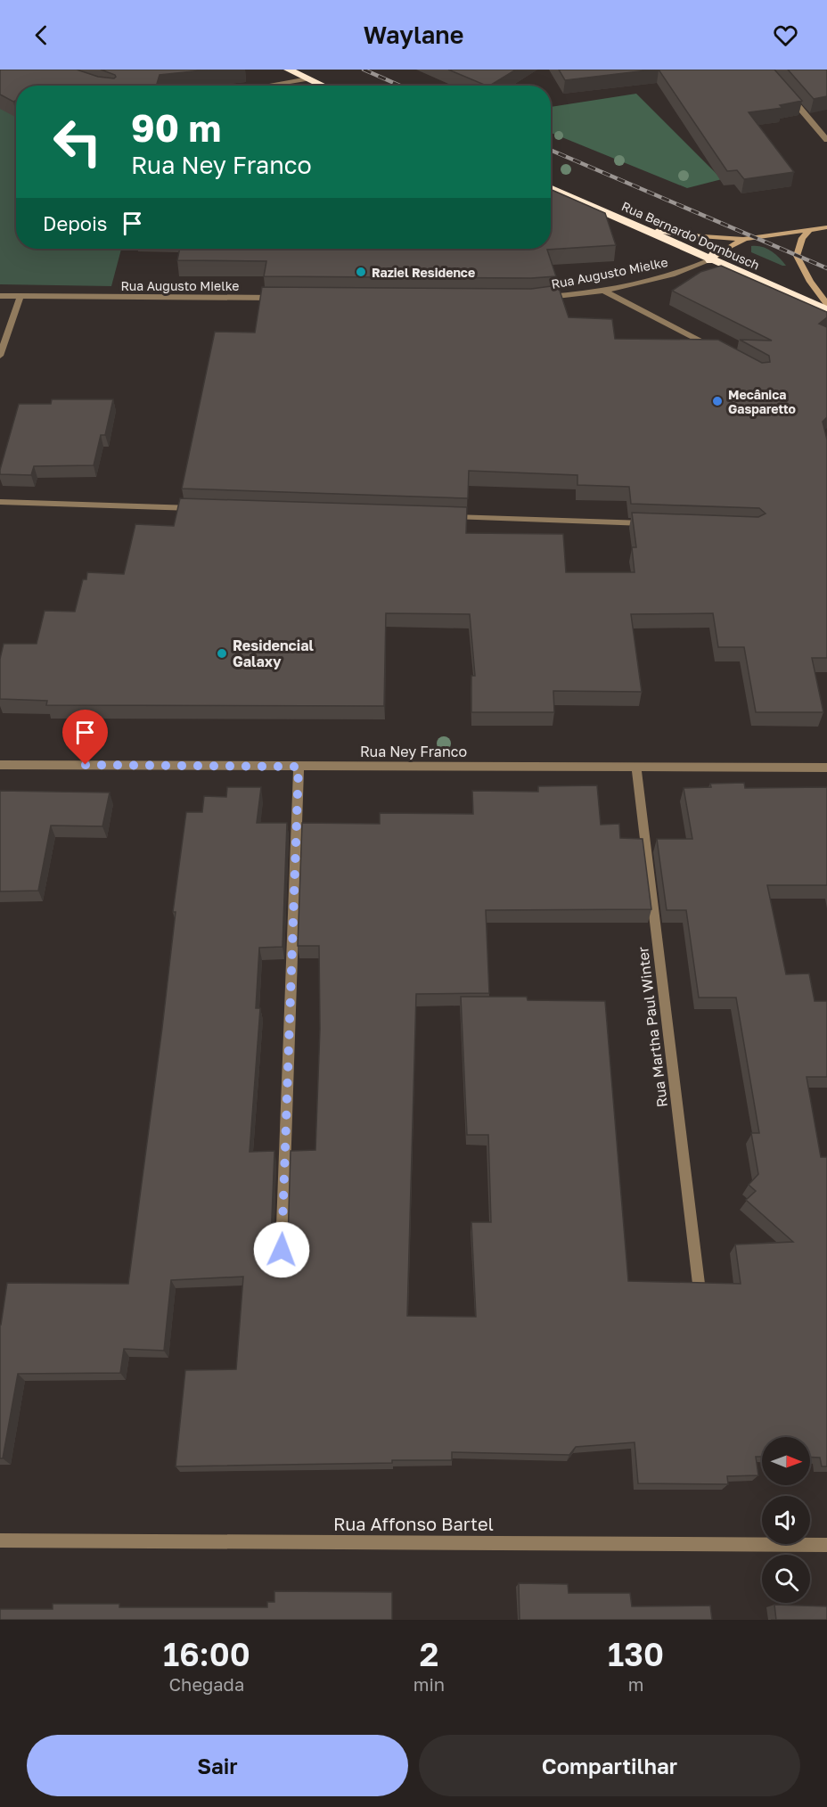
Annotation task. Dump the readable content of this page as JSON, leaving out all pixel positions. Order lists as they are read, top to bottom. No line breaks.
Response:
{"streets":{"highway":["Rua Bernardo Dornbusch"],"street":["Rua Augusto Mielke","Rua Ney Franco","Rua Martha Paul Winter","Rua Affonso Bartel"]},"crossings":[["Rua Bernardo Dornbusch","Rua Augusto Mielke"],["Rua Ney Franco","Rua Martha Paul Winter"]],"places":["Raziel Residence","Mecânica Gasparetto","Residencial Galaxy"],"north":"right","page":{"header":"Waylane","turn":["90 m","Rua Ney Franco"],"then":"Depois","eta":["16:00","Chegada","2","min","130","m"],"buttons":["Sair","Compartilhar"]}}
